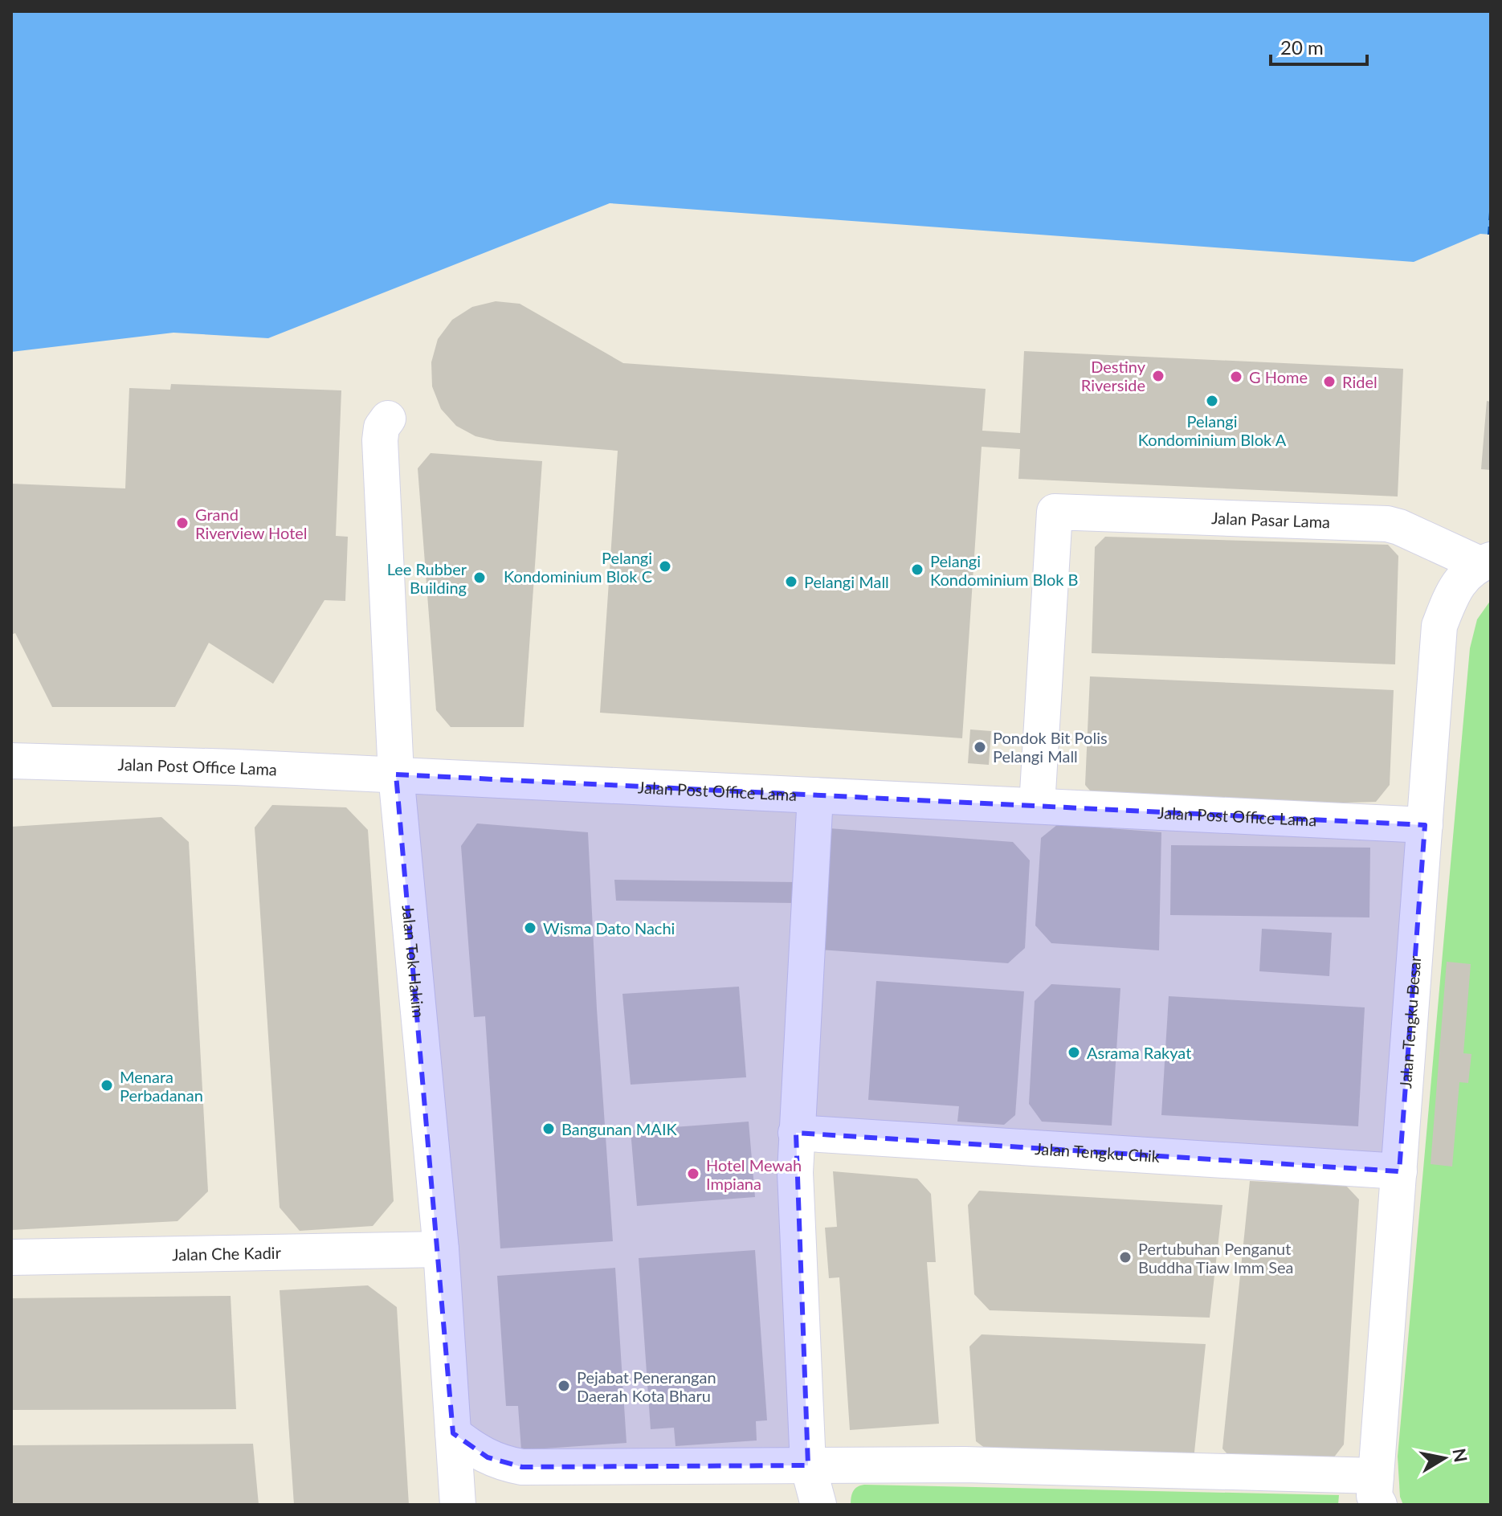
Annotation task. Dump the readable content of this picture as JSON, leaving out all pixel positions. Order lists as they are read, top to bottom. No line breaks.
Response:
{"streets":{"street":["Jalan Pasar Lama","Jalan Post Office Lama","Jalan Tok Hakim","Jalan Tengku Besar","Jalan Tengku Chik","Jalan Che Kadir"]},"crossings":[["Jalan Pasar Lama","Jalan Post Office Lama"],["Jalan Pasar Lama","Jalan Tengku Besar"],["Jalan Post Office Lama","Jalan Tok Hakim"],["Jalan Post Office Lama","Jalan Tengku Besar"],["Jalan Tok Hakim","Jalan Che Kadir"],["Jalan Tengku Besar","Jalan Tengku Chik"]],"places":["Destiny Riverside","G Home","Ridel","Pelangi Kondominium Blok A","Grand Riverview Hotel","Pelangi Kondominium Blok C","Pelangi Kondominium Blok B","Lee Rubber Building","Pelangi Mall","Pondok Bit Polis Pelangi Mall","Wisma Dato Nachi","Asrama Rakyat","Menara Perbadanan","Bangunan MAIK","Hotel Mewah Impiana","Pertubuhan Penganut Buddha Tiaw Imm Sea","Pejabat Penerangan Daerah Kota Bharu"],"scale_bar":"20 m","north":"right"}
